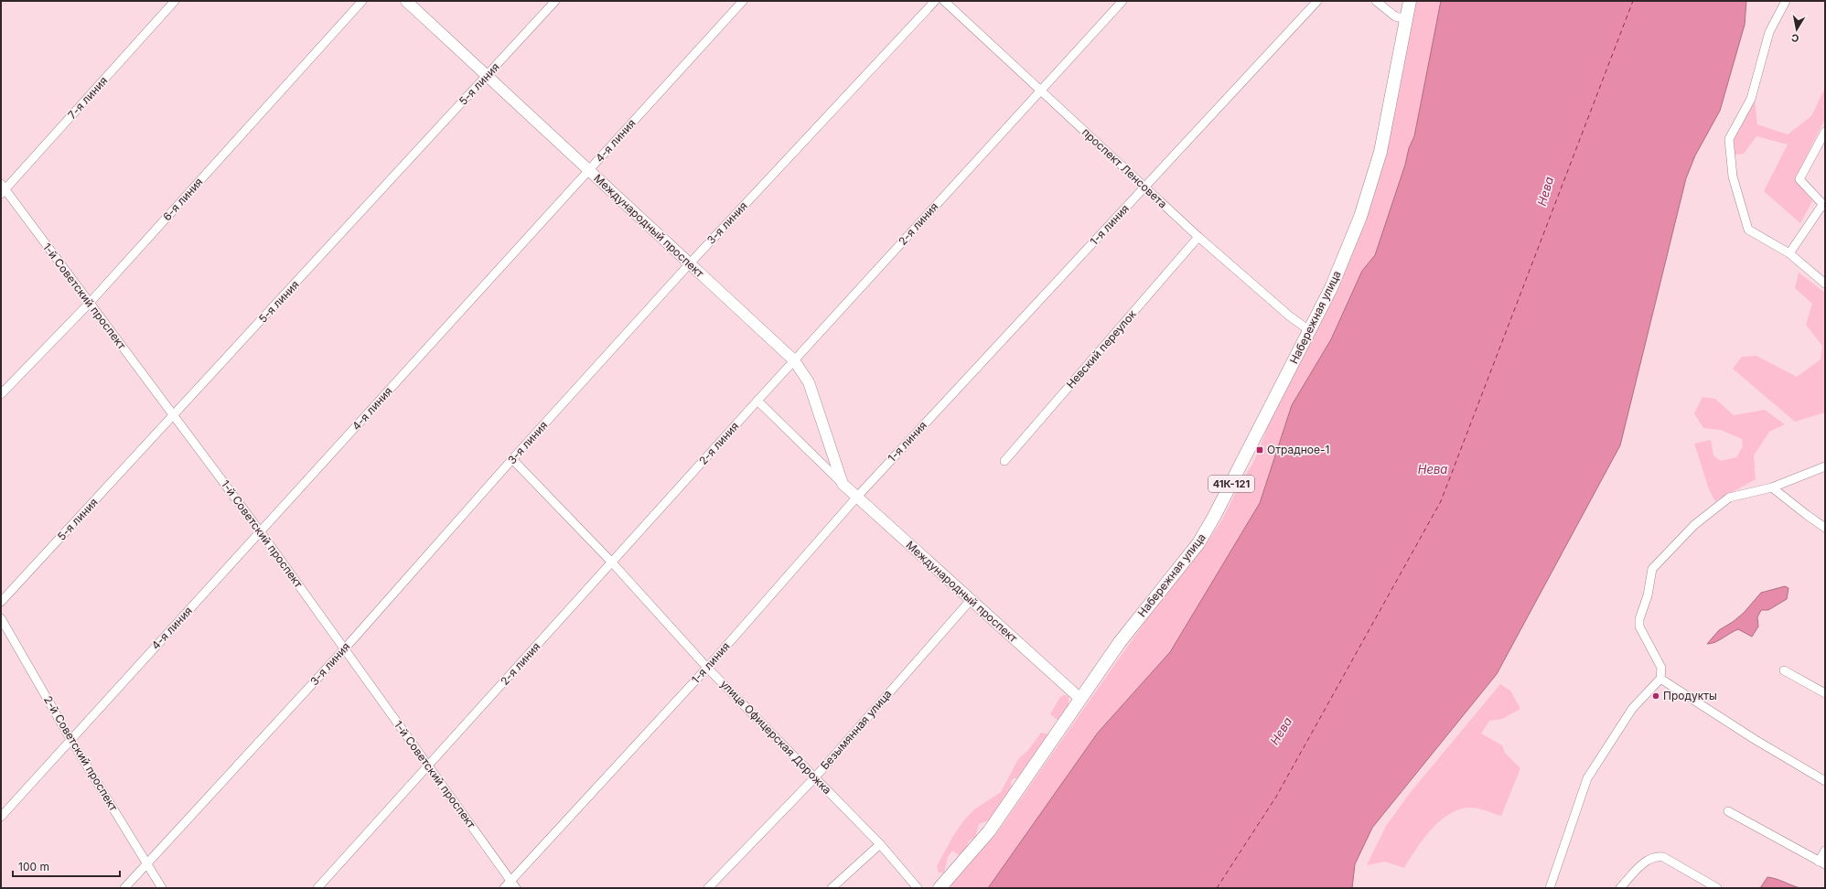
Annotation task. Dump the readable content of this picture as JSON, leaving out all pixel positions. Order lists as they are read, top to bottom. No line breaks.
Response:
{"streets":{"main road":["Набережная улица","41К-121"],"street":["5-я линия","7-я линия","4-я линия","проспект Ленсовета","6-я линия","3-я линия","2-я линия","1-я линия","Международный проспект","1-й Советский проспект","Невский переулок","Безымянная улица","улица Офицерская Дорожка","2-й Советский проспект"]},"crossings":[["5-я линия","Международный проспект"],["5-я линия","1-й Советский проспект"],["7-я линия","1-й Советский проспект"],["4-я линия","Международный проспект"],["4-я линия","1-й Советский проспект"],["4-я линия","2-й Советский проспект"],["проспект Ленсовета","2-я линия"],["проспект Ленсовета","1-я линия"],["проспект Ленсовета","Набережная улица"],["проспект Ленсовета","Невский переулок"],["6-я линия","1-й Советский проспект"],["3-я линия","Международный проспект"],["3-я линия","1-й Советский проспект"],["3-я линия","улица Офицерская Дорожка"],["3-я линия","2-й Советский проспект"],["2-я линия","Международный проспект"],["2-я линия","1-й Советский проспект"],["2-я линия","улица Офицерская Дорожка"],["1-я линия","Международный проспект"],["1-я линия","1-й Советский проспект"],["1-я линия","улица Офицерская Дорожка"],["Международный проспект","Набережная улица"],["Международный проспект","Безымянная улица"],["Набережная улица","41К-121"],["Безымянная улица","улица Офицерская Дорожка"]],"water":["Нева"],"places":{"transit":["Отрадное-1"],"other":["Продукты"]},"scale_bar":"100 m","north":"bottom"}
